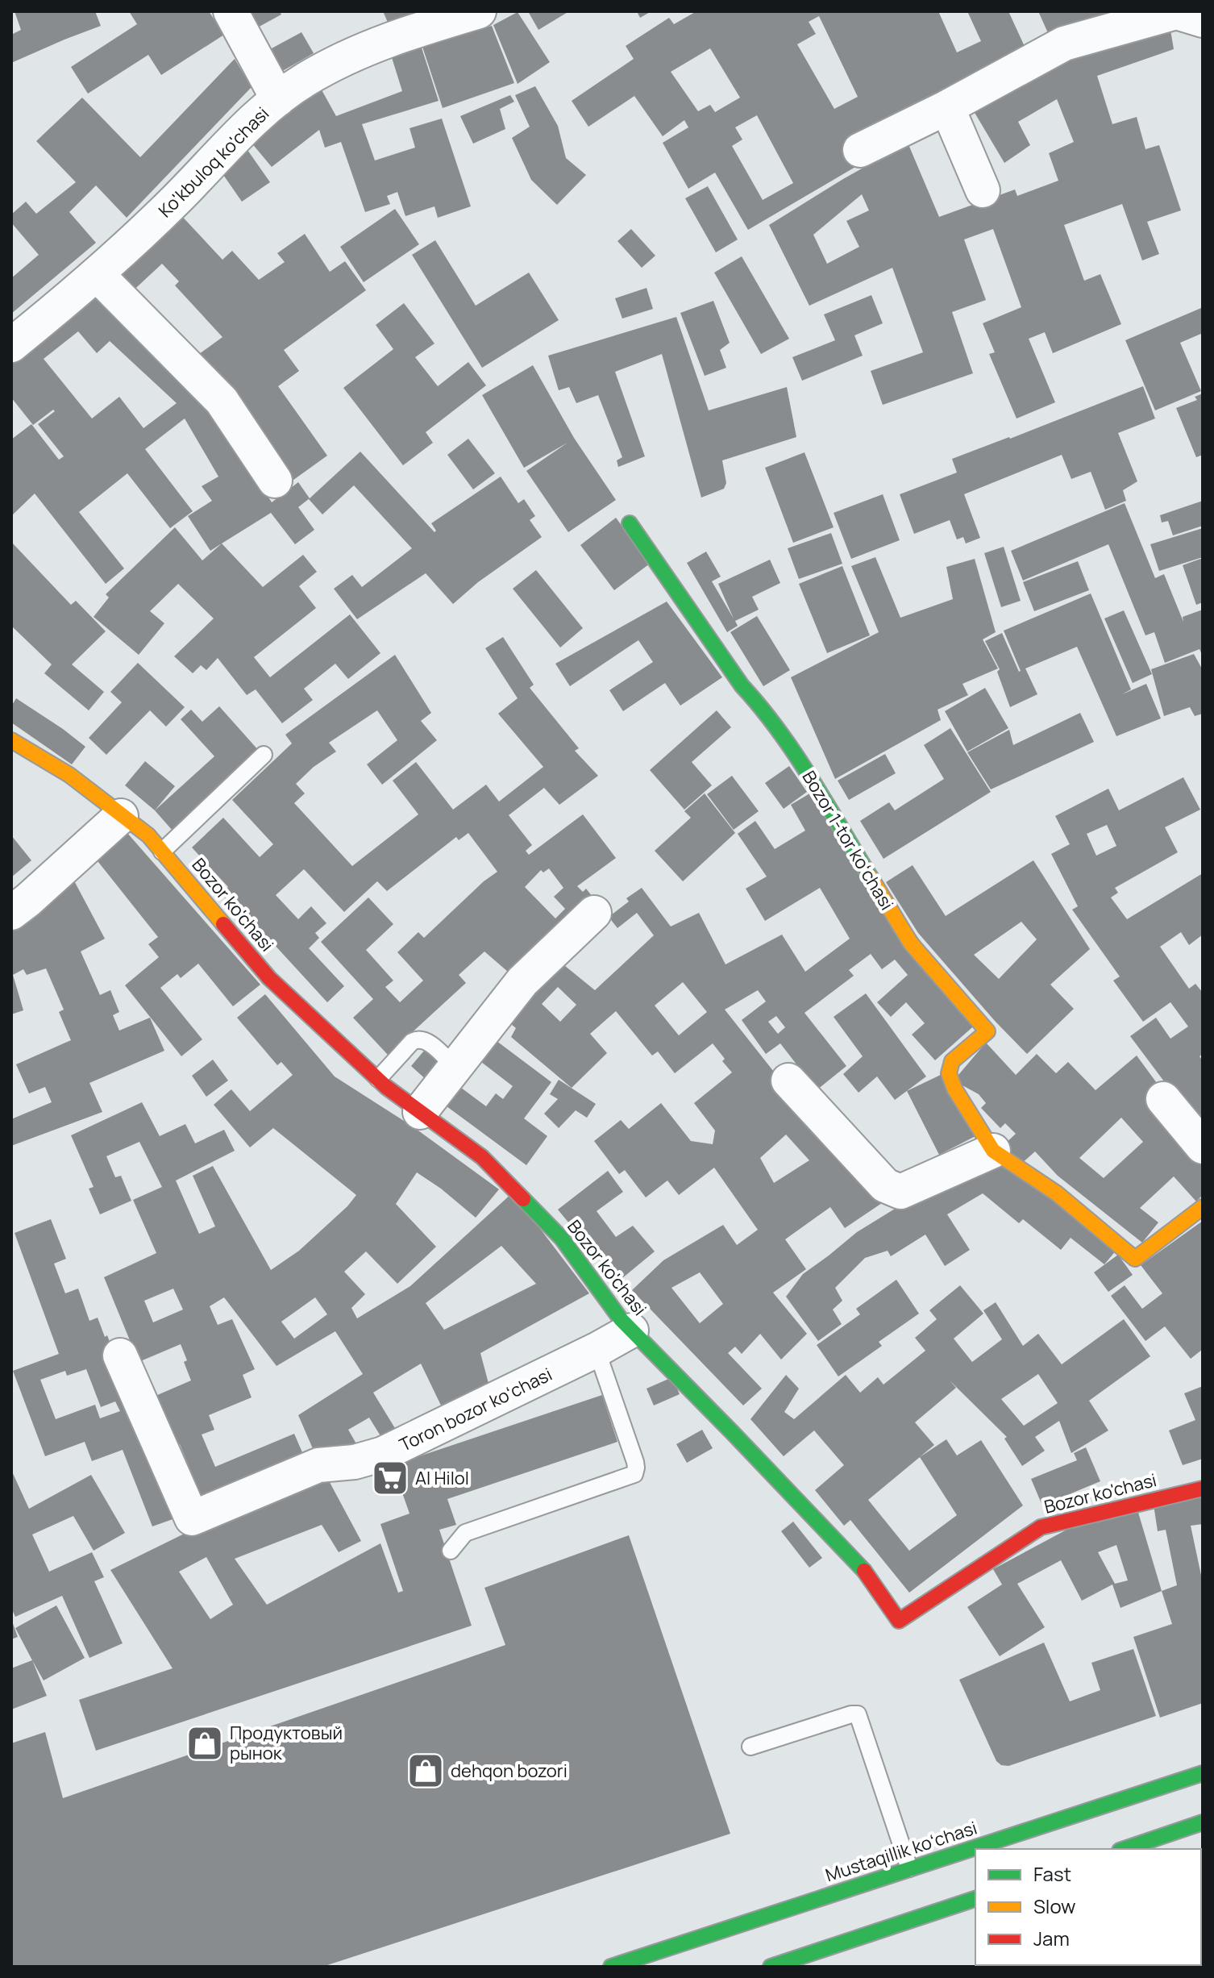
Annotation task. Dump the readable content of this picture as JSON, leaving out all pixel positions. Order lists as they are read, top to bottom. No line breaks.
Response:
{"streets":{"street":["Ko'kbuloq ko'chasi","Bozor 1-tor koʻchasi","Bozor ko'chasi","Toron bozor koʻchasi","Mustaqillik koʻchasi"]},"crossings":[["Bozor ko'chasi","Toron bozor koʻchasi"]],"places":{"supermarket":["Al Hilol"],"shop":["Продуктовый рынок","dehqon bozori"]},"legend":["Fast","Slow","Jam"]}
